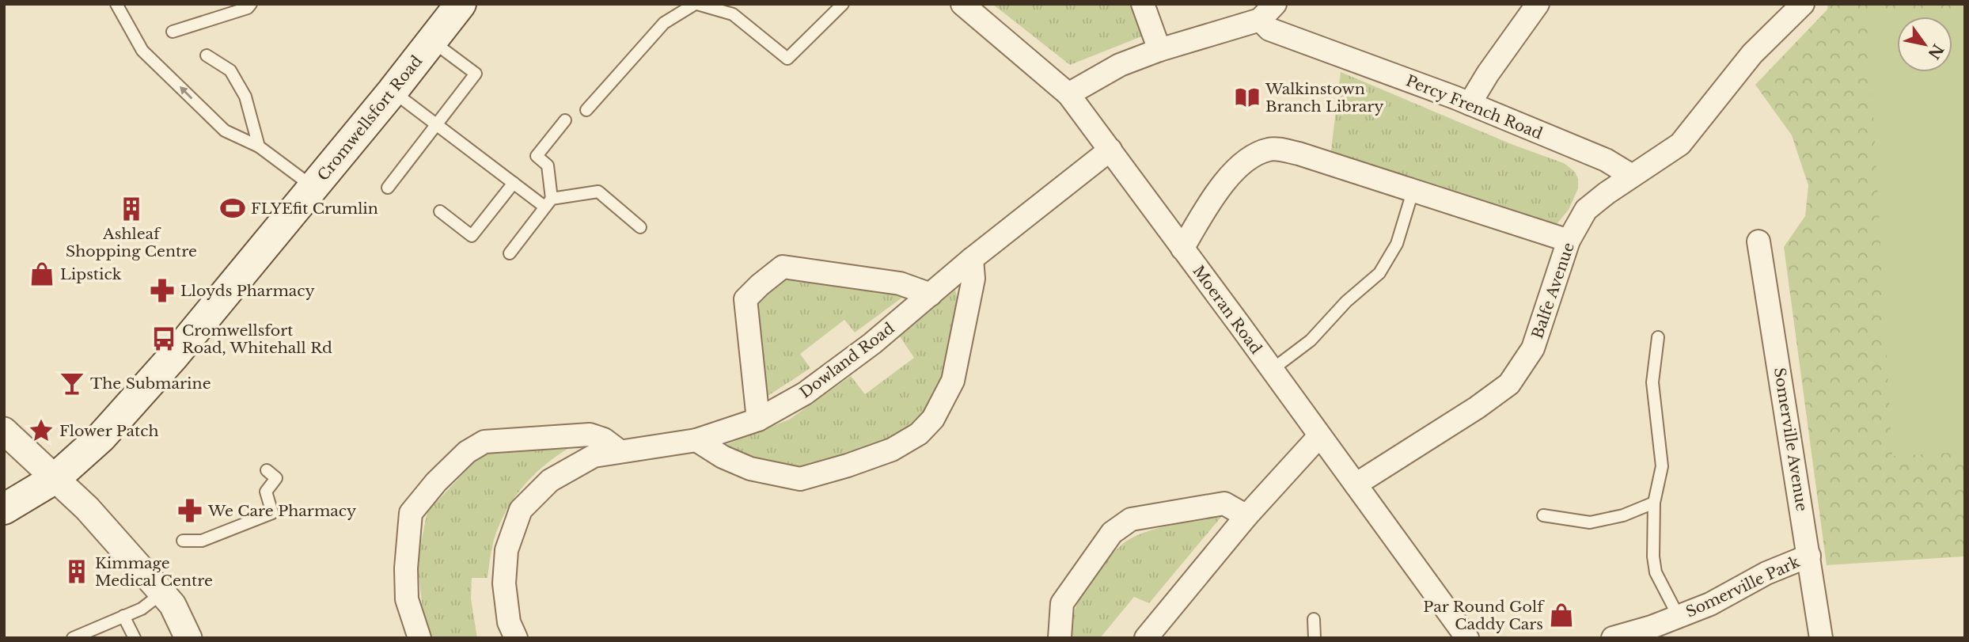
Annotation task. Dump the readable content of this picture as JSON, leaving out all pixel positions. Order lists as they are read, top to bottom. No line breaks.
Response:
{"streets":{"main road":["Cromwellsfort Road"],"street":["Percy French Road","Balfe Avenue","Moeran Road","Dowland Road","Somerville Avenue","Somerville Park"]},"crossings":[["Percy French Road","Balfe Avenue"],["Percy French Road","Moeran Road"],["Balfe Avenue","Moeran Road"],["Moeran Road","Dowland Road"],["Somerville Avenue","Somerville Park"]],"places":{"library":["Walkinstown Branch Library"],"sports":["FLYEfit Crumlin"],"building":["Ashleaf Shopping Centre","Kimmage Medical Centre"],"shop":["Lipstick","Par Round Golf Caddy Cars"],"pharmacy":["Lloyds Pharmacy","We Care Pharmacy"],"bus stop":["Cromwellsfort Road, Whitehall Rd"],"bar":["The Submarine"],"place":["Flower Patch"]},"north":"bottom right"}
